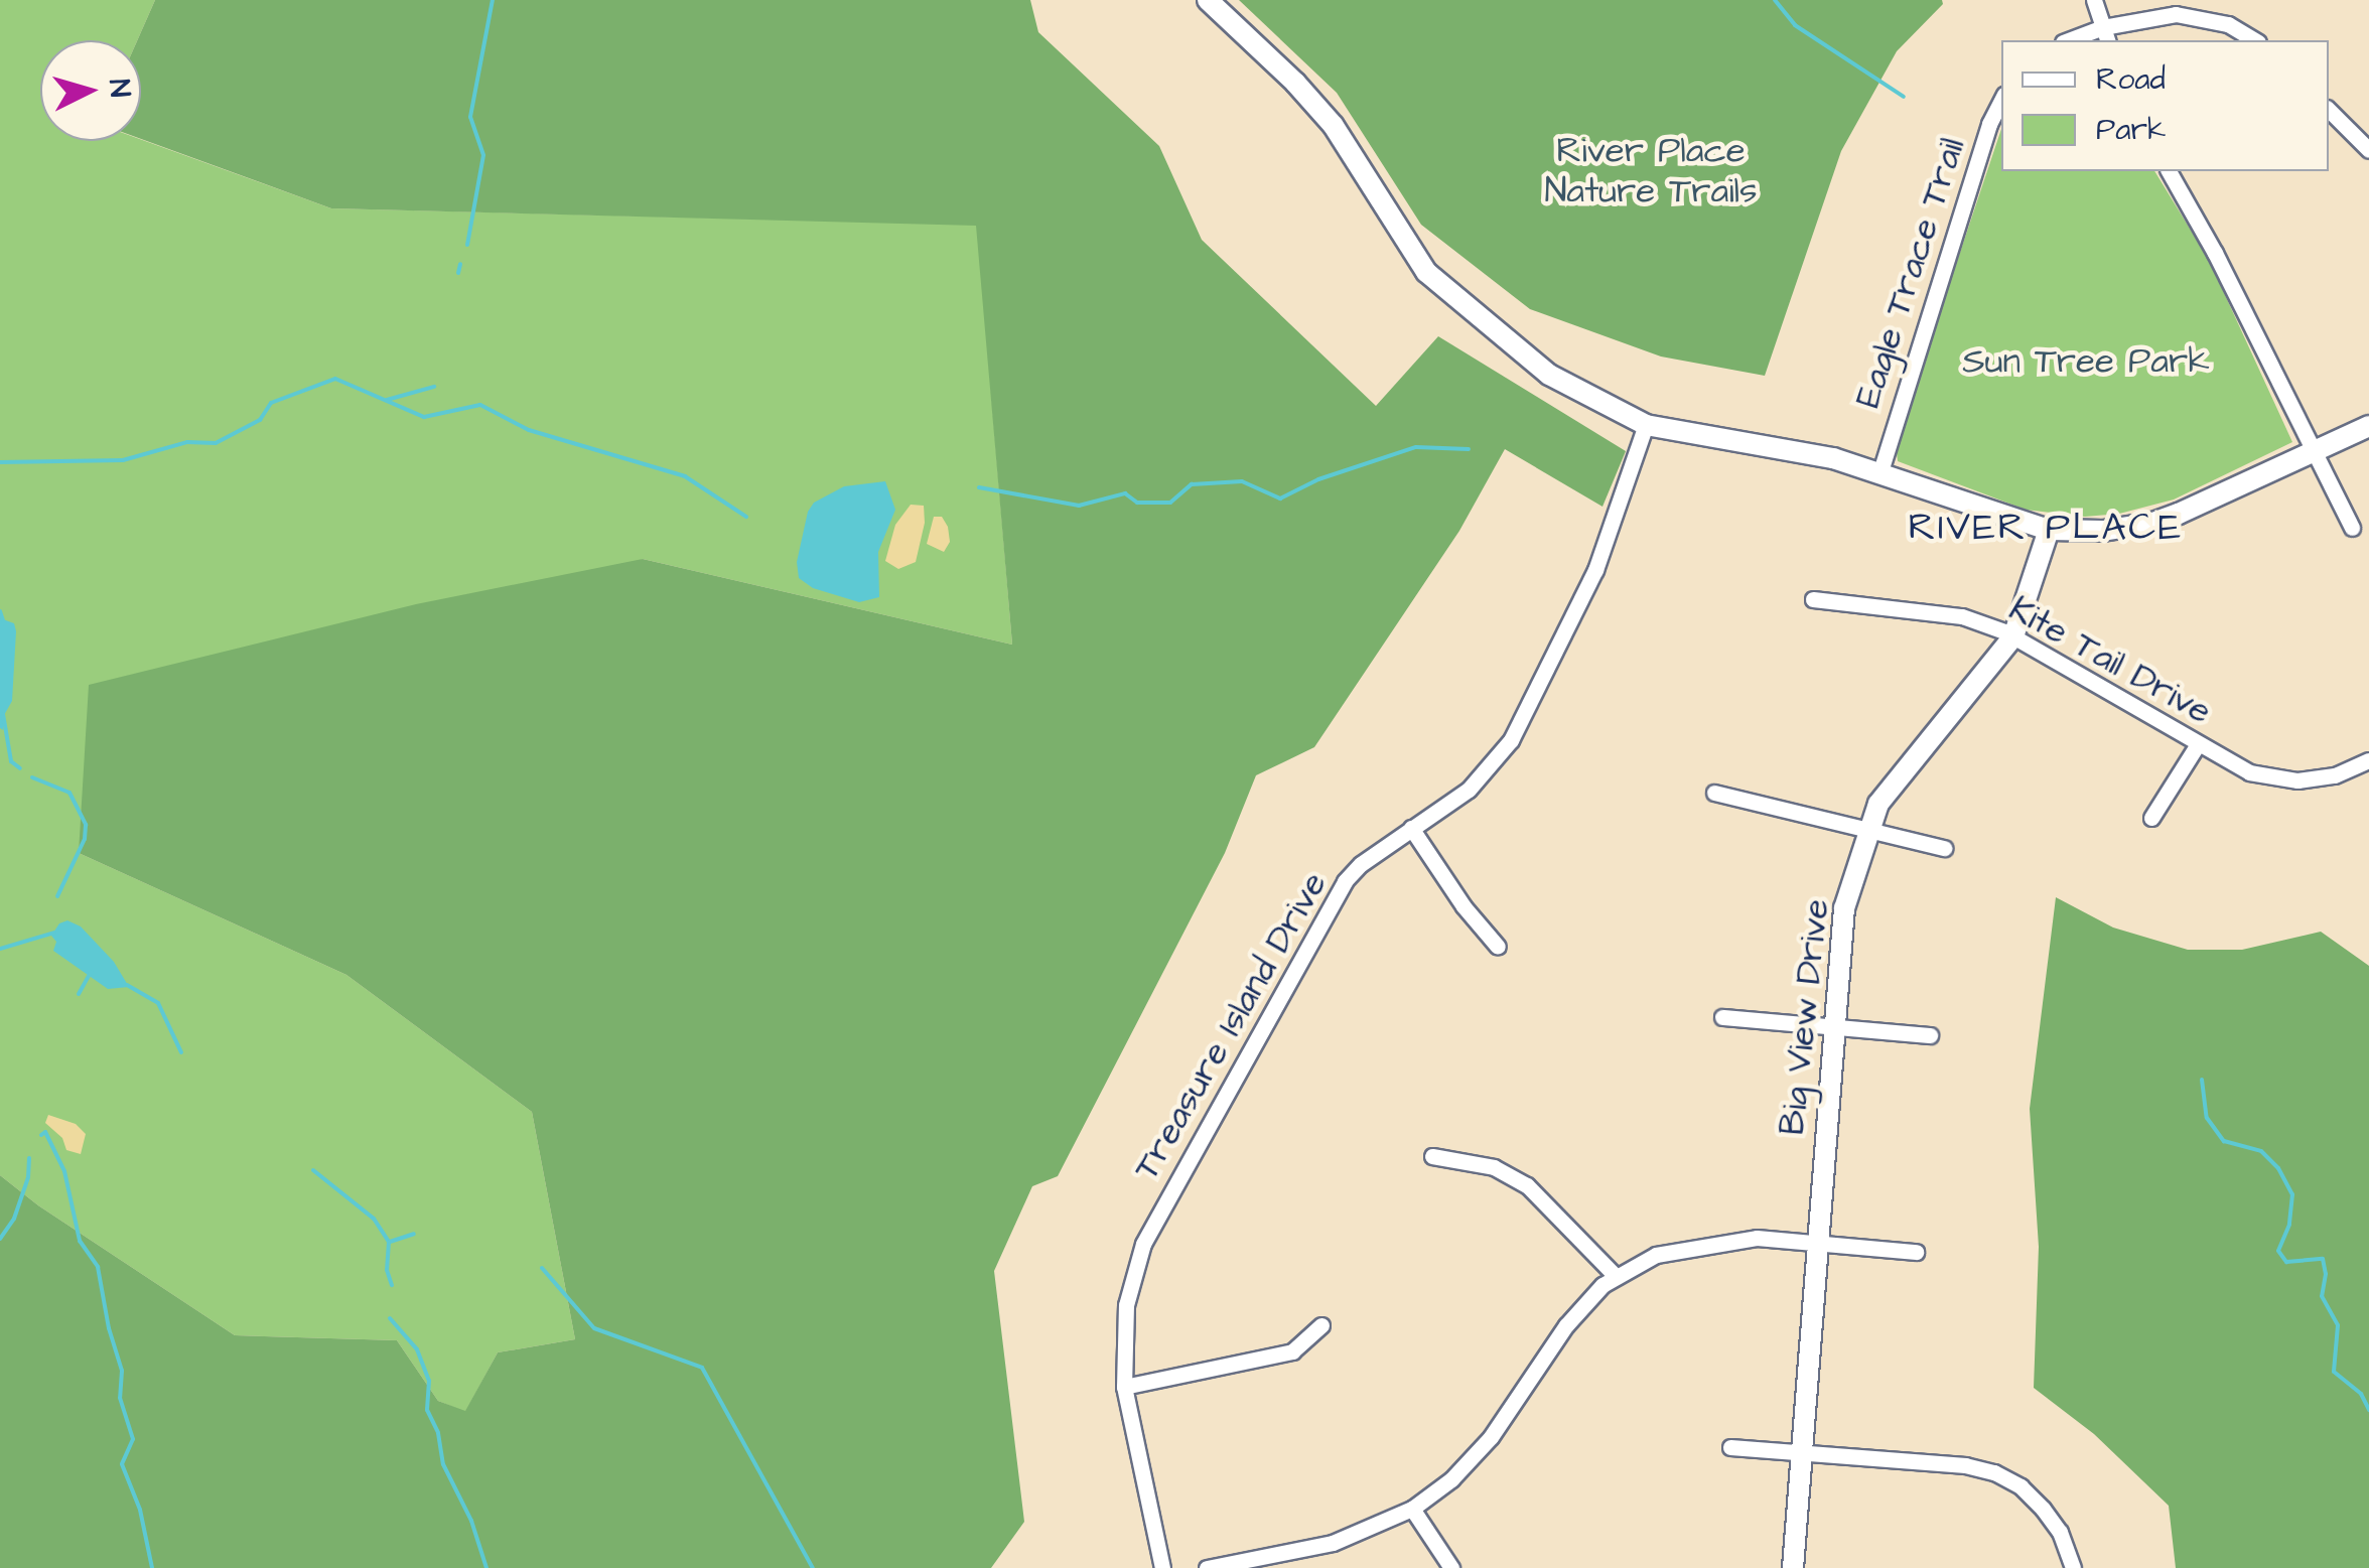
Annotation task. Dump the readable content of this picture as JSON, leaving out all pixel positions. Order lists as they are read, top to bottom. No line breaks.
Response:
{"streets":{"street":["Eagle Trace Trail","Kite Tail Drive","Big View Drive","Treasure Island Drive"]},"crossings":[["Kite Tail Drive","Big View Drive"]],"districts":["RIVER PLACE"],"parks":["River Place Nature Trails","Sun Tree Park"],"legend":["Road","Park"],"north":"right"}
